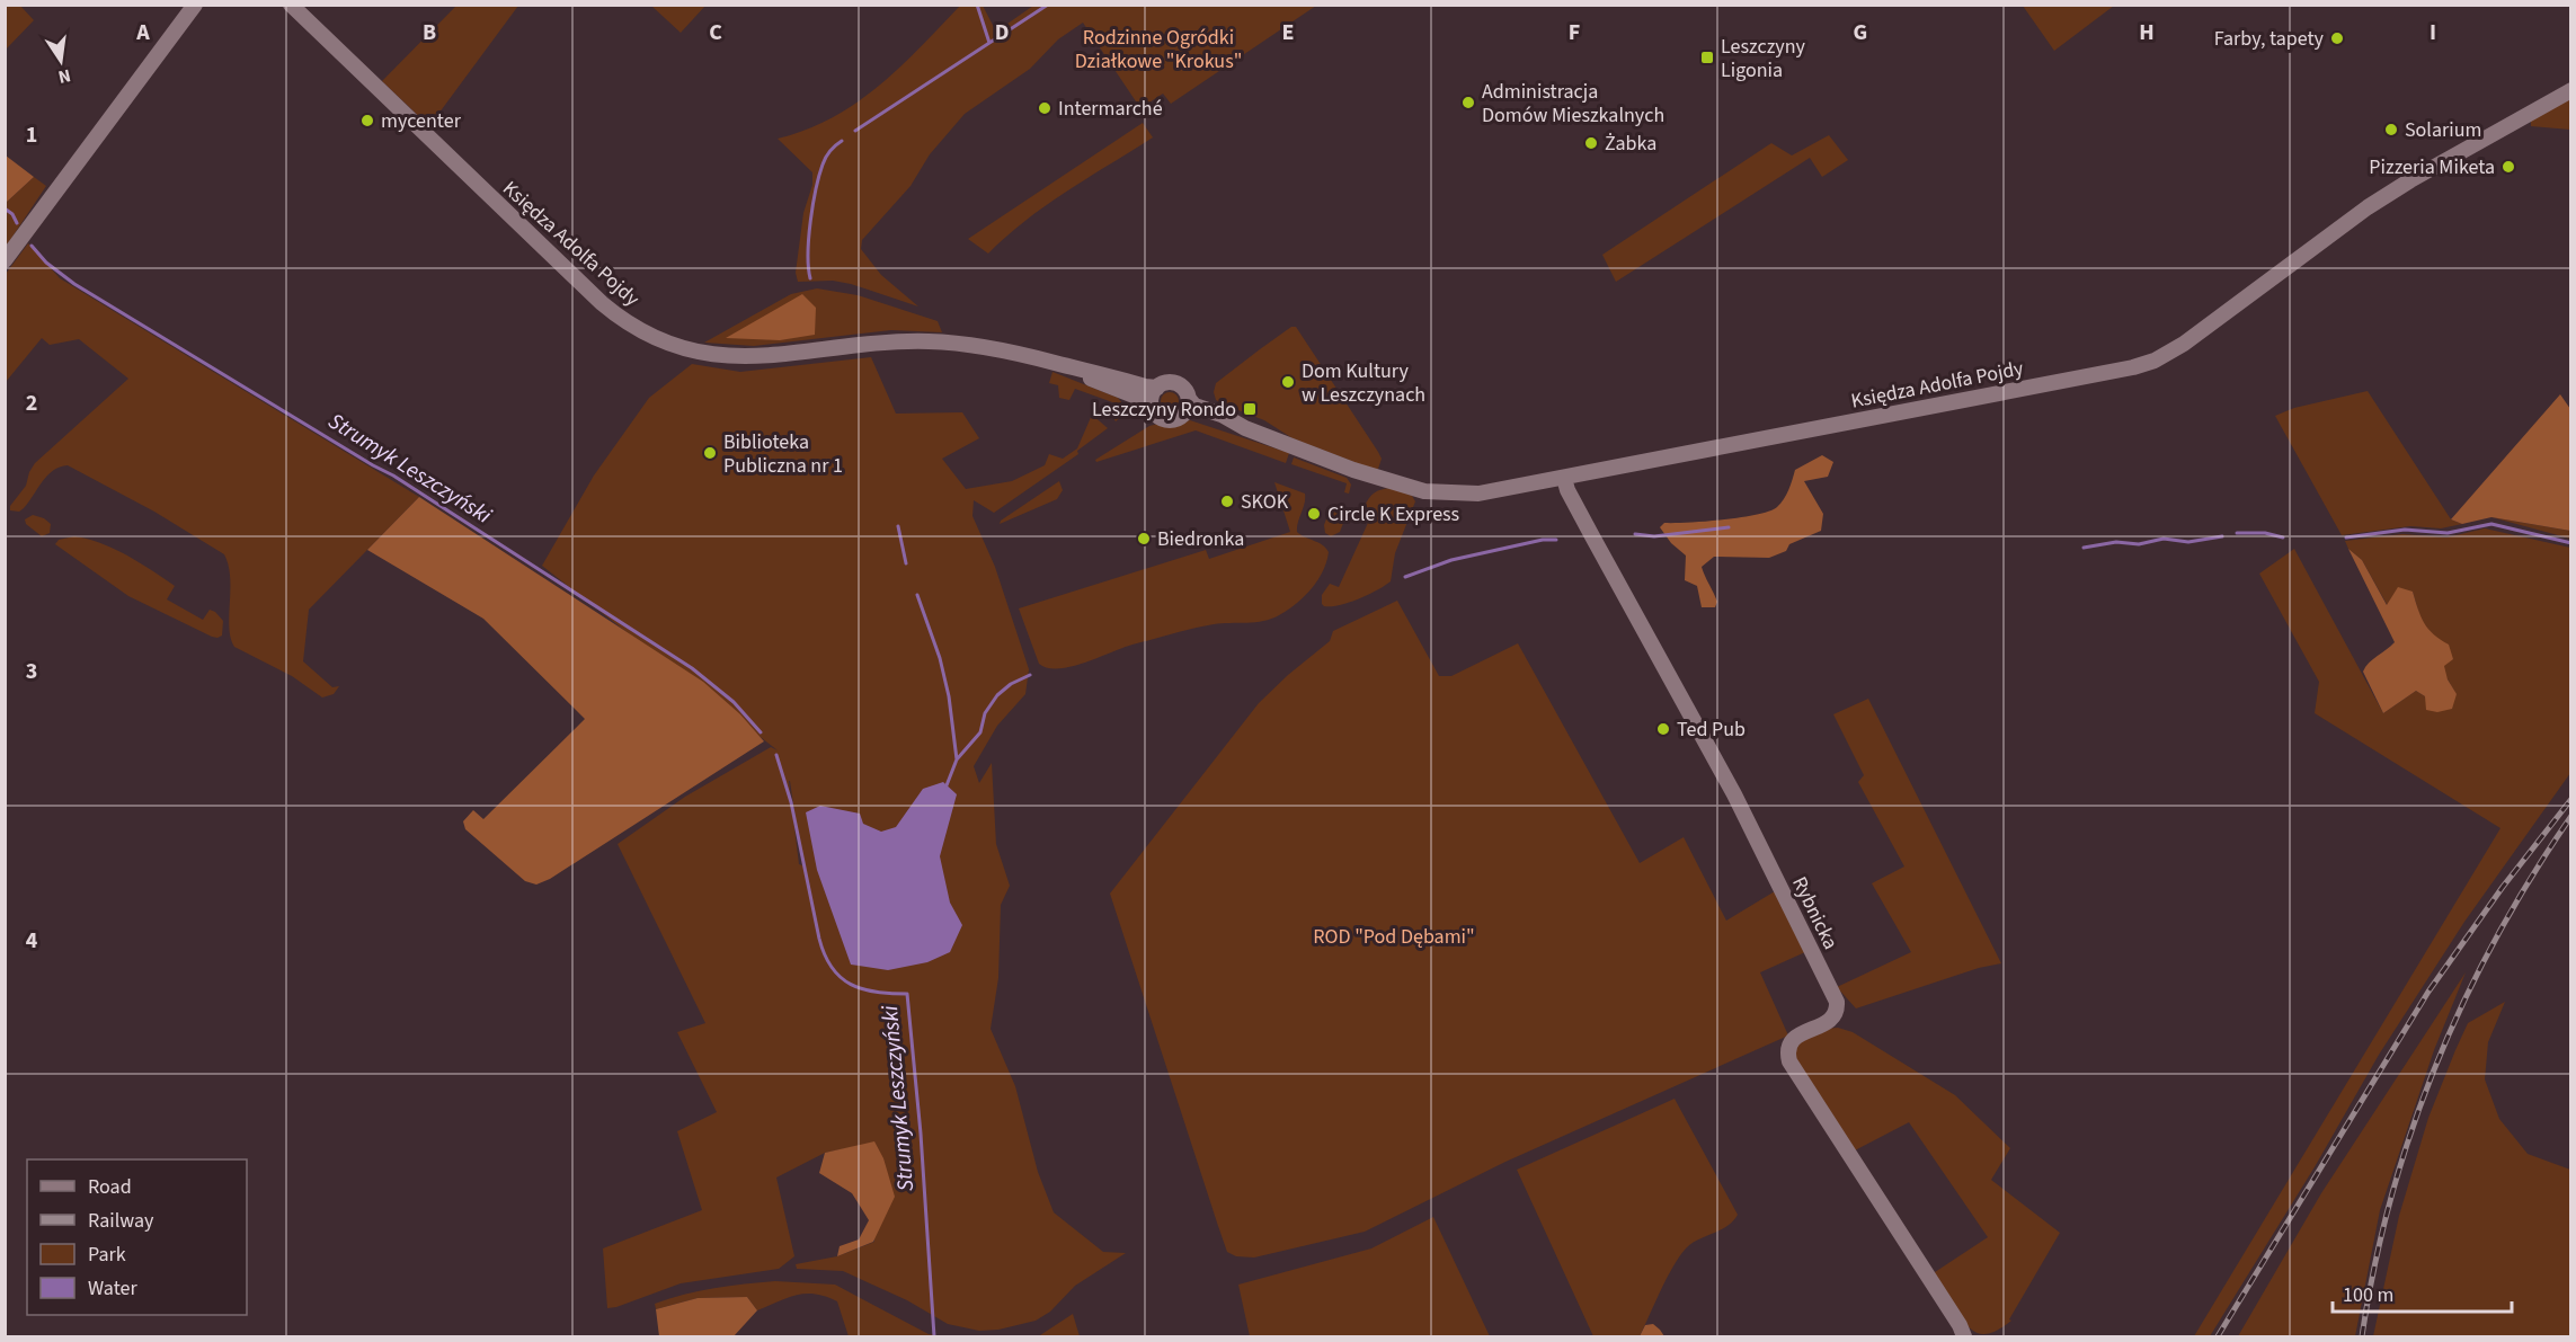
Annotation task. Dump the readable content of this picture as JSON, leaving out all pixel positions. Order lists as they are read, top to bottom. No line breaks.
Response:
{"streets":{"street":["Księdza Adolfa Pojdy","Rybnicka"]},"crossings":[["Księdza Adolfa Pojdy","Rybnicka"]],"water":["Strumyk Leszczyński"],"parks":["Rodzinne Ogródki Działkowe \"Krokus\"","ROD \"Pod Dębami\""],"places":{"other":["Farby, tapety","Administracja Domów Mieszkalnych","Intermarché","mycenter","Solarium","Żabka","Pizzeria Miketa","Dom Kultury w Leszczynach","Biblioteka Publiczna nr 1","SKOK","Circle K Express","Biedronka","Ted Pub"],"transit":["Leszczyny Ligonia","Leszczyny Rondo"]},"legend":["Road","Railway","Park","Water"],"scale_bar":"100 m","north":"bottom","grid":{"columns":["A","B","C","D","E","F","G","H","I"],"rows":["1","2","3","4"]}}
